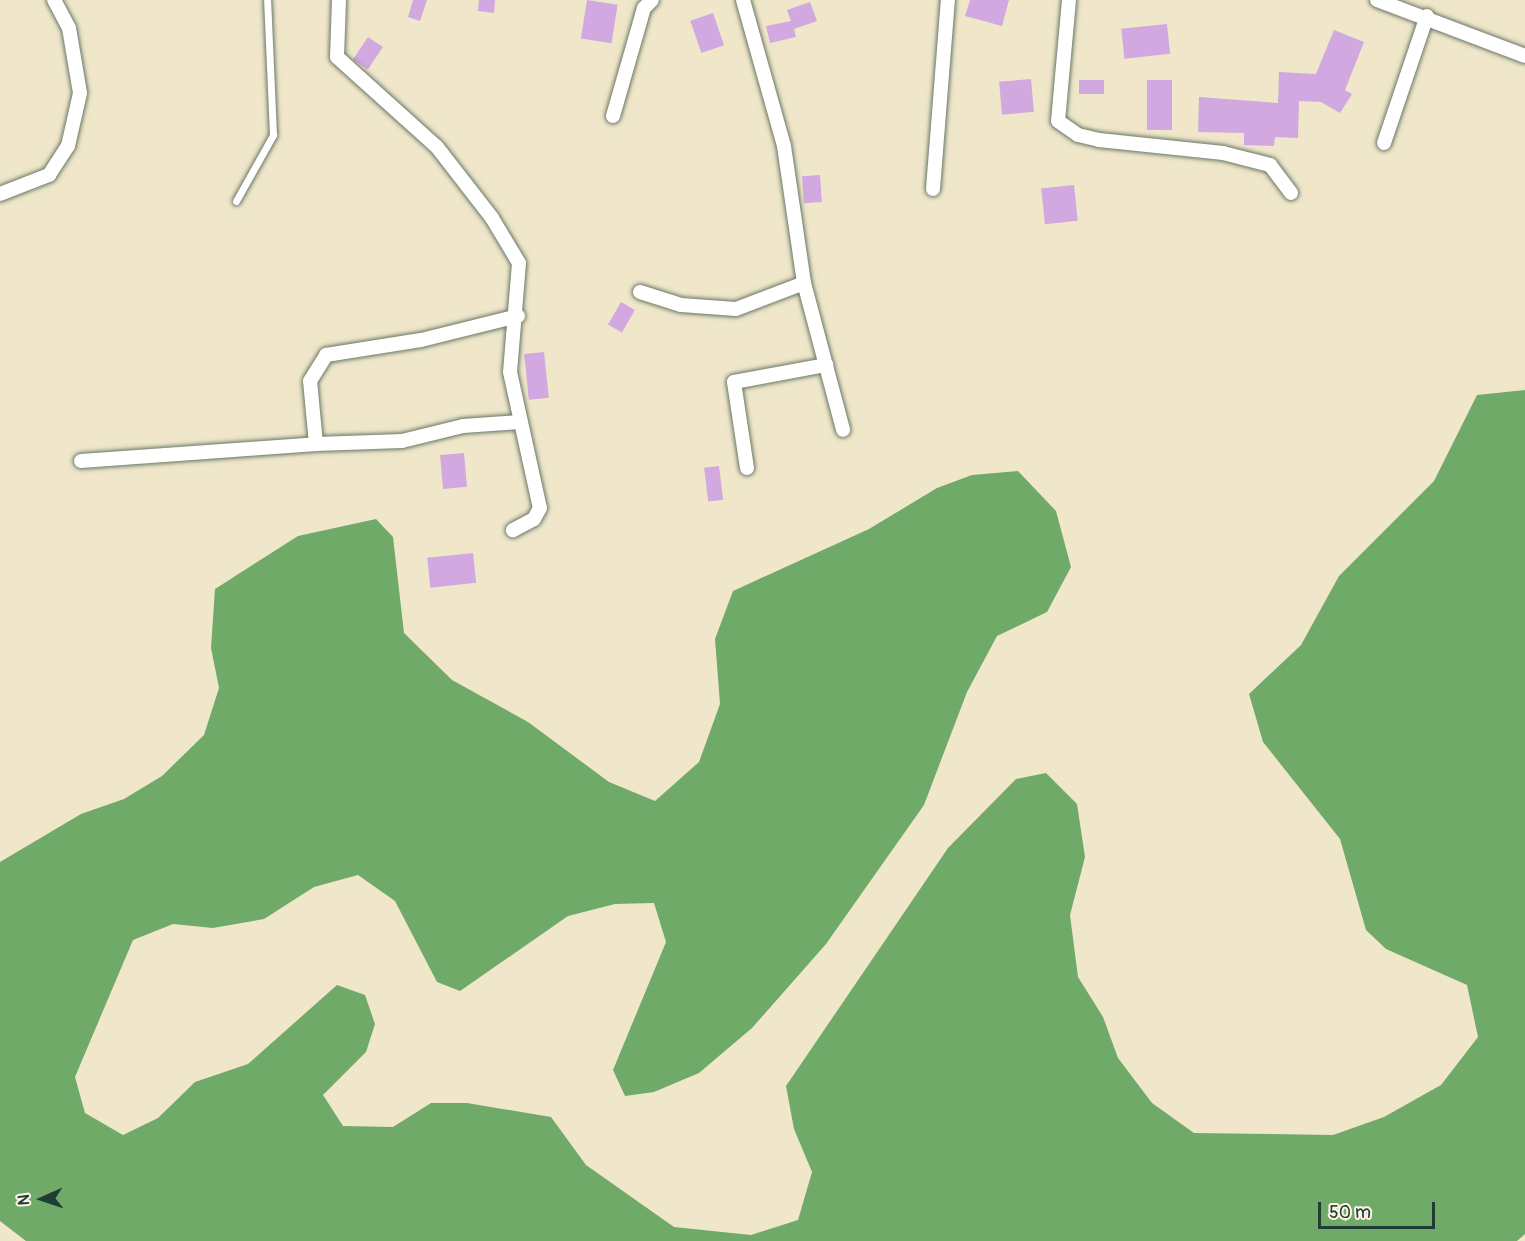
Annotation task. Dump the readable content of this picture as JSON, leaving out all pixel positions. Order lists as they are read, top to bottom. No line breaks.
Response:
{"scale_bar":"50 m","north":"left"}
